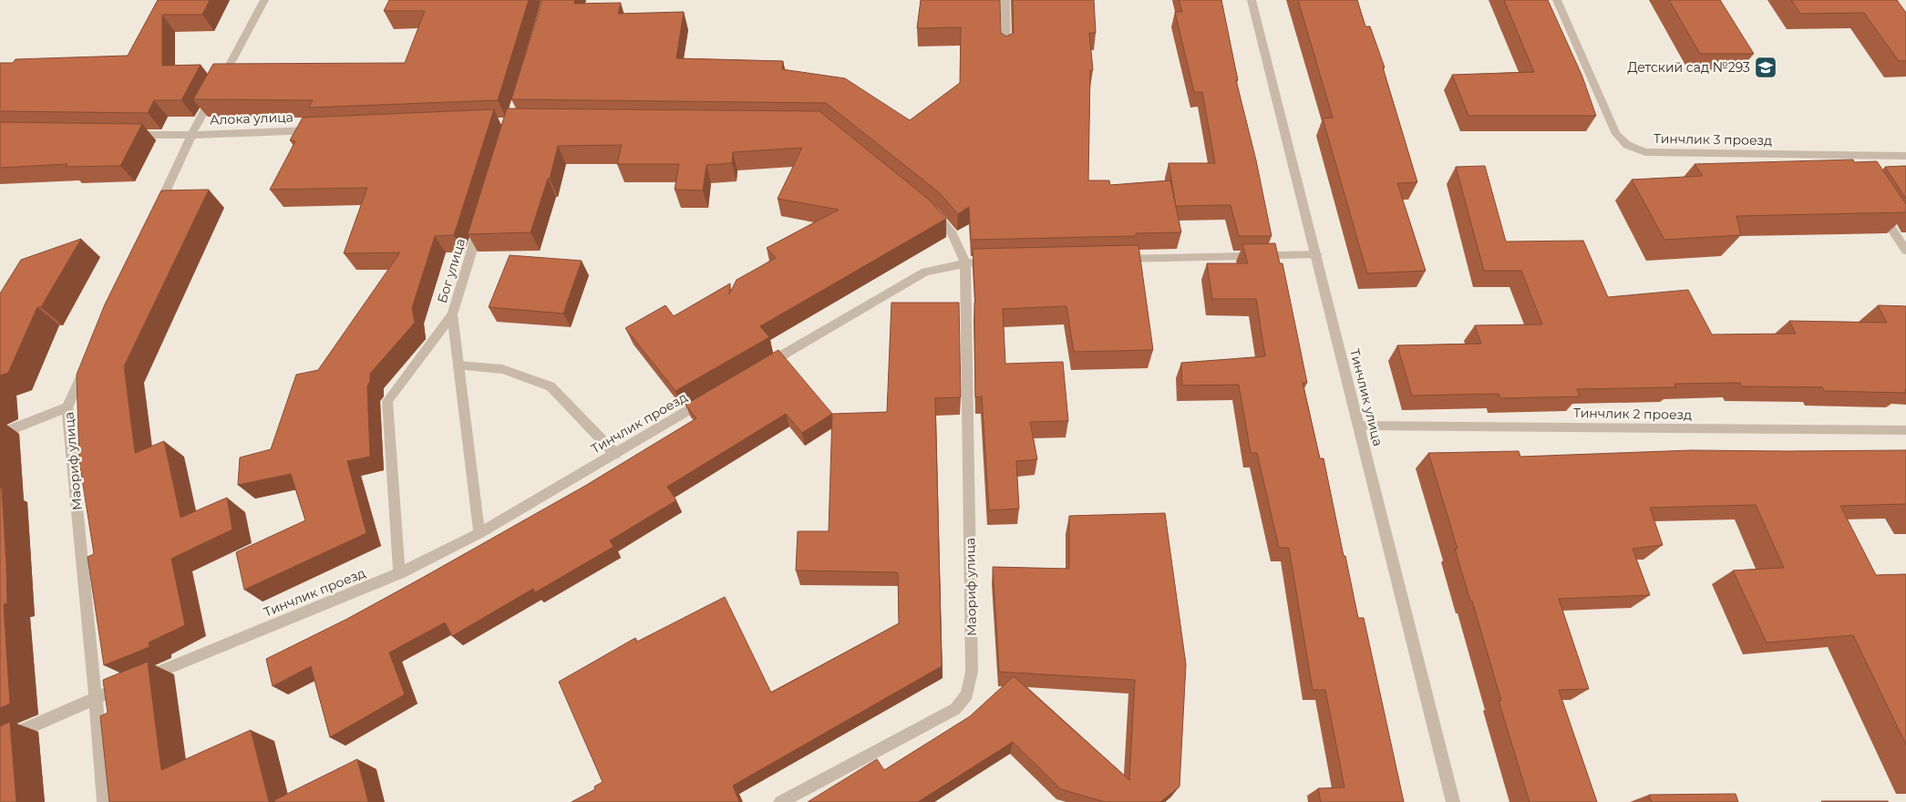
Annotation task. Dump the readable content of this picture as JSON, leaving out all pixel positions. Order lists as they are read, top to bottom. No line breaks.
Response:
{"streets":{"street":["Алока улица","Тинчлик 3 проезд","Бог улица","Тинчлик улица","Тинчлик 2 проезд","Тинчлик проезд","Маориф улица"]},"crossings":[["Бог улица","Тинчлик проезд"],["Тинчлик улица","Тинчлик 2 проезд"],["Тинчлик проезд","Маориф улица"]],"places":{"school or university":["Детский сад №293"]}}
